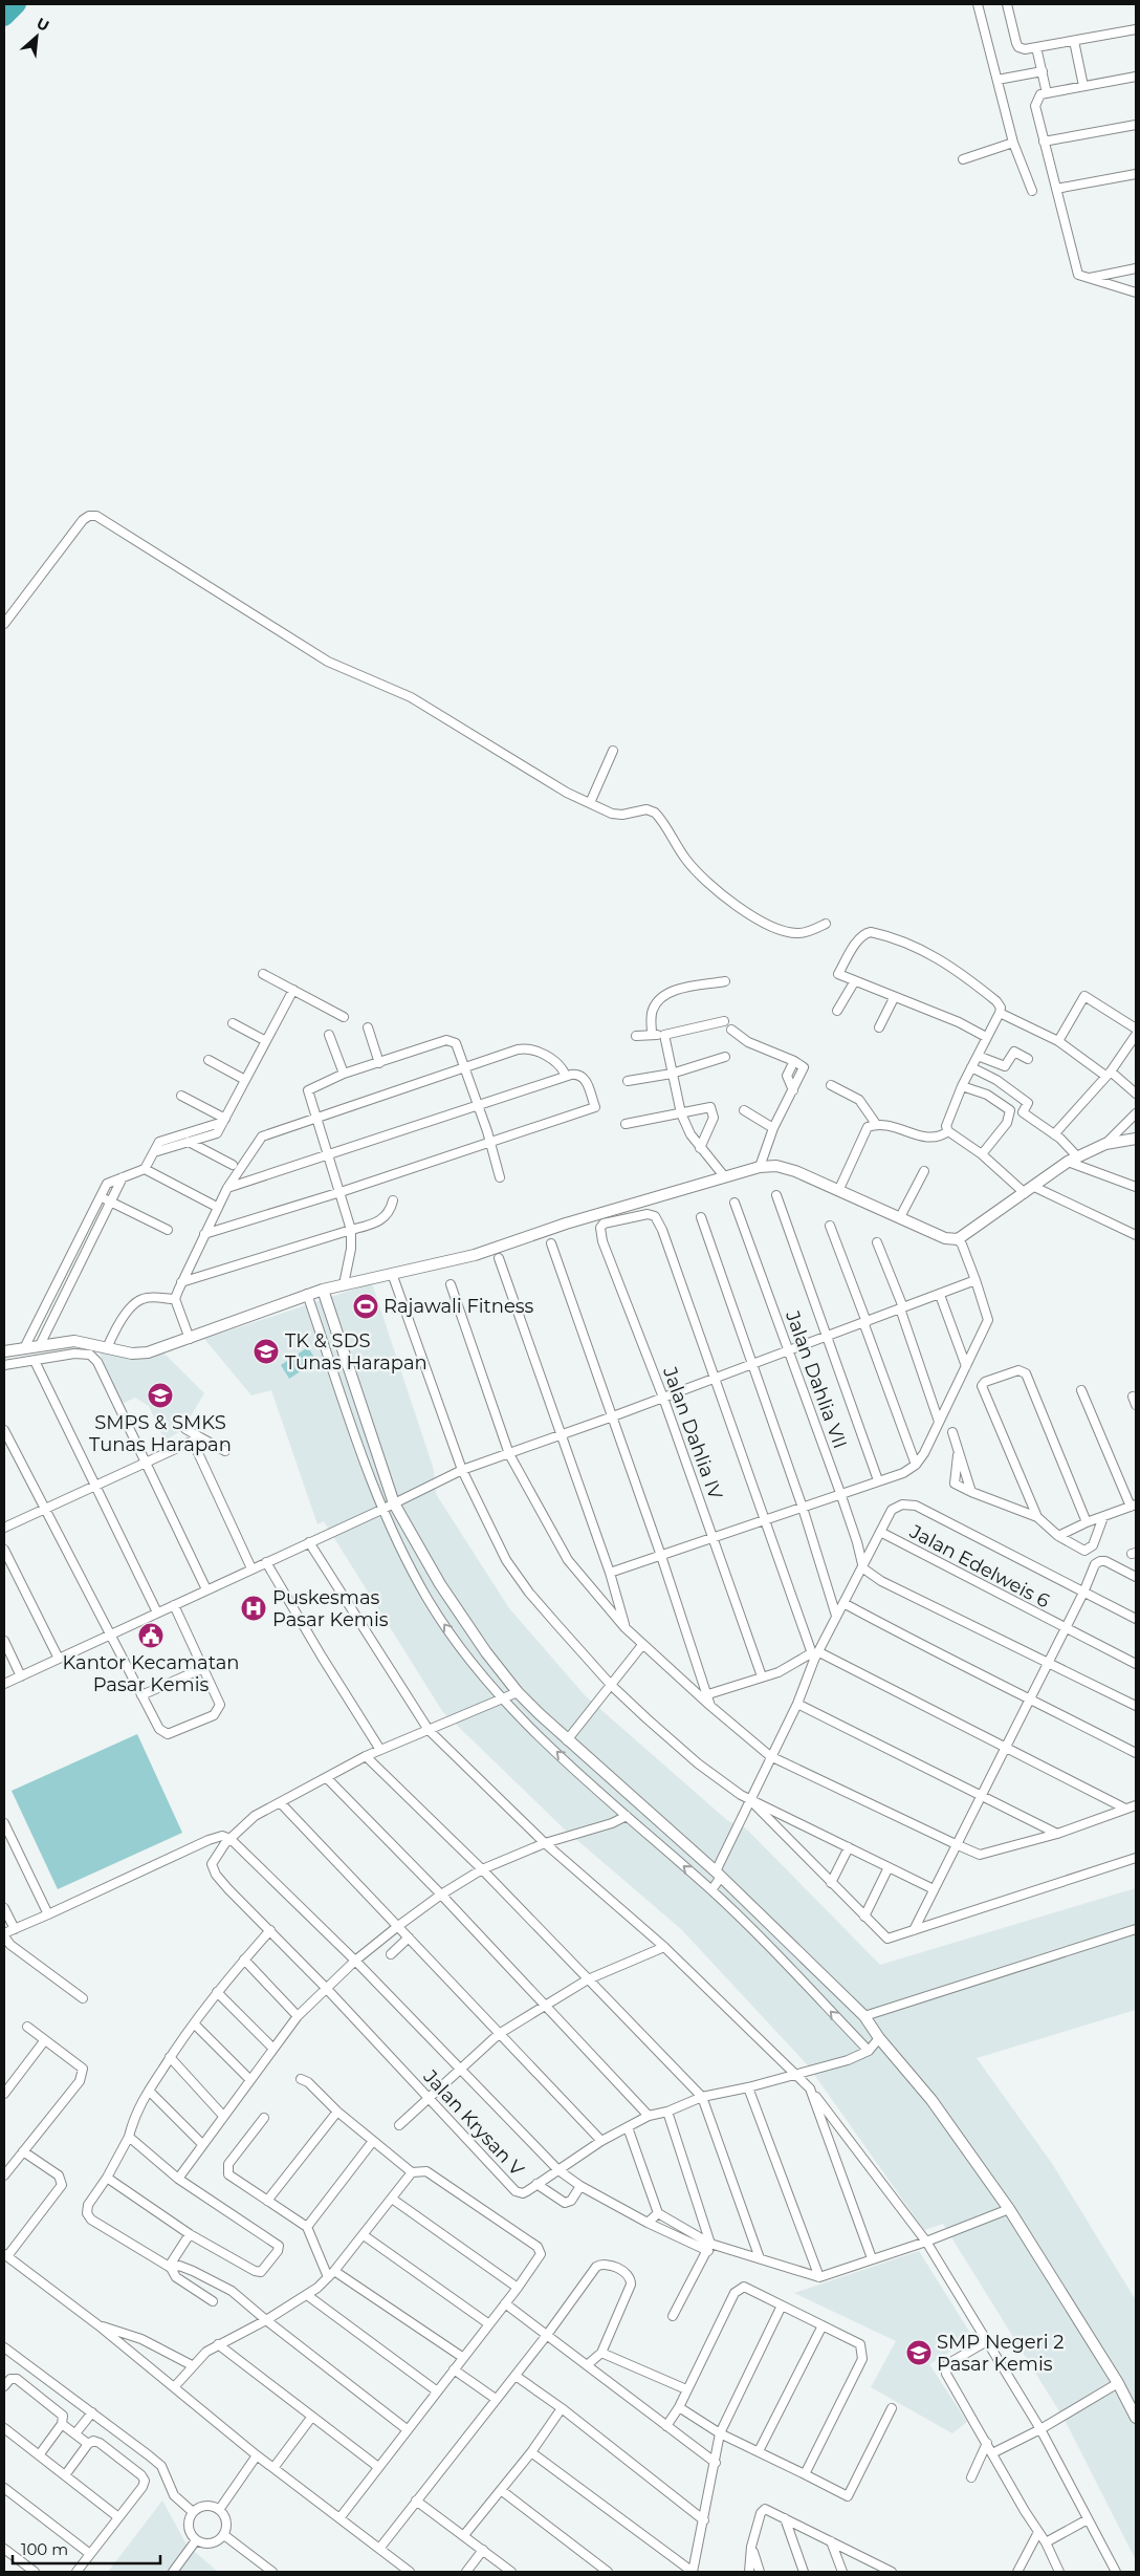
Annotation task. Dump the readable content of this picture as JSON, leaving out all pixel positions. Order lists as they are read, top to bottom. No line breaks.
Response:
{"streets":{"street":["Jalan Dahlia VII","Jalan Dahlia IV","Jalan Edelweis 6","Jalan Krysan V"]},"places":{"sports":["Rajawali Fitness"],"school or university":["TK & SDS Tunas Harapan","SMPS & SMKS Tunas Harapan","SMP Negeri 2 Pasar Kemis"],"hospital":["Puskesmas Pasar Kemis"],"public building":["Kantor Kecamatan Pasar Kemis"]},"scale_bar":"100 m","north":"top right"}
